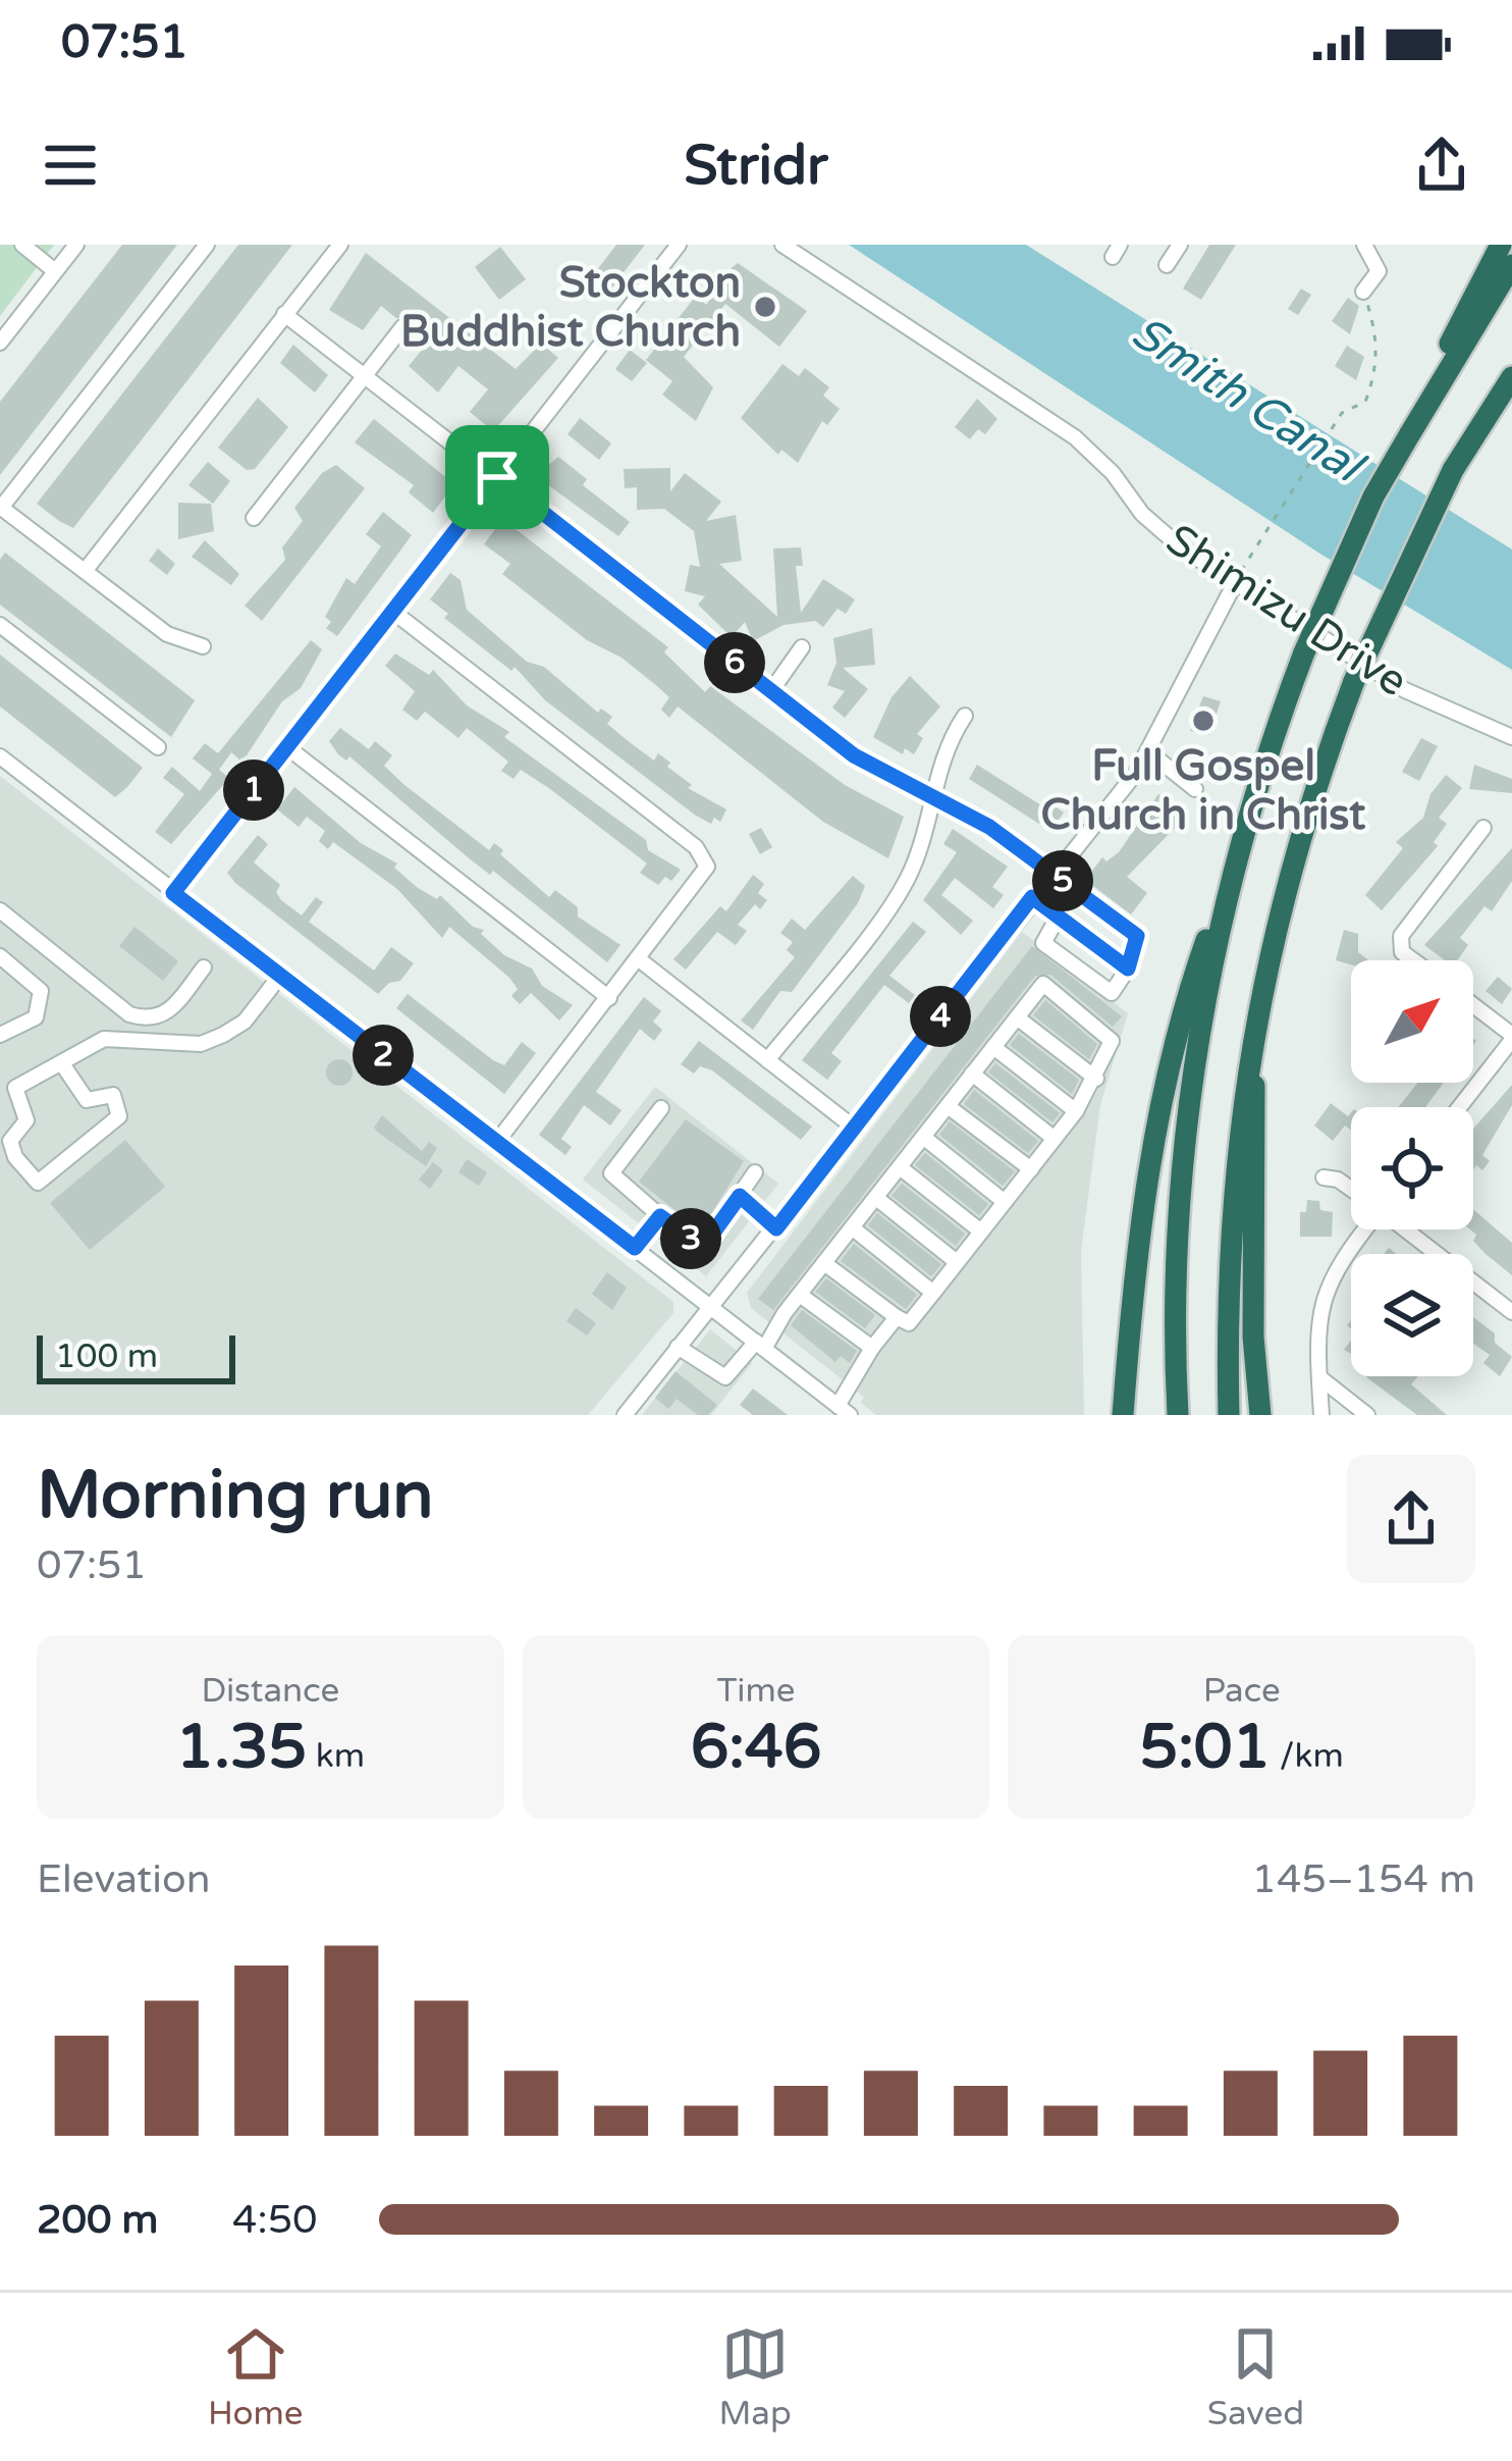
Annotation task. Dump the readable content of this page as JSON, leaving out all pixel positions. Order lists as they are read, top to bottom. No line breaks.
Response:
{"streets":{"street":["Shimizu Drive"]},"water":["Smith Canal"],"places":["Stockton Buddhist Church","Full Gospel Church in Christ"],"scale_bar":"100 m","north":"top right","page":{"status":"07:51","header":"Stridr","pins":["6","1","5","4","2","3"],"scale":"100 m","heading":["Morning run","07:51"],"stats":[["Distance","1.35 km"],["Time","6:46"],["Pace","5:01 /km"]],"chart":["Elevation","145–154 m"],"list":[{"name":"200 m","note":"4:50"}],"tabs":["Home","Map","Saved"]}}
